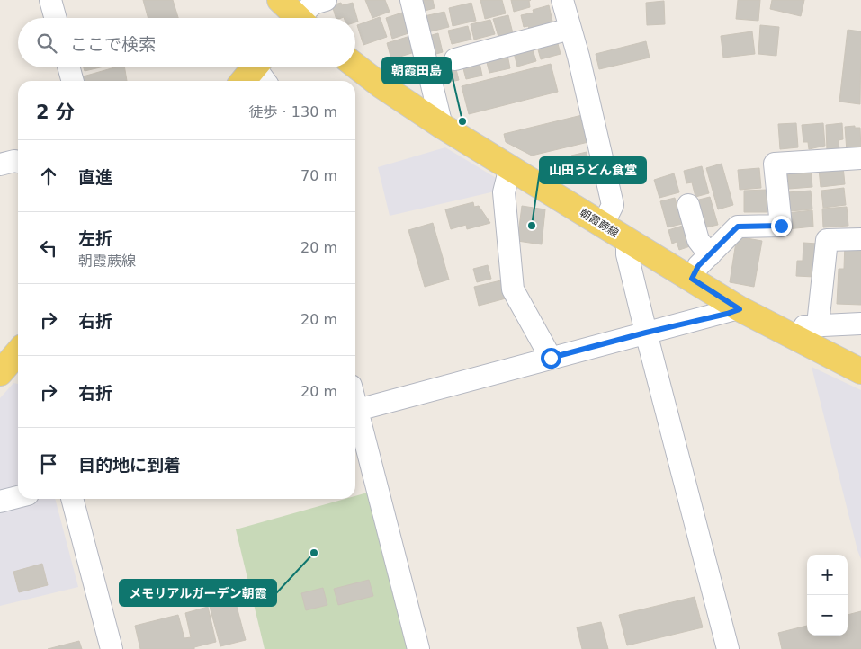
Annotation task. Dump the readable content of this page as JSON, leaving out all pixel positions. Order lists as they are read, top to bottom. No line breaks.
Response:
{"streets":{"main road":["朝霞蕨線"]},"places":["朝霞田島","山田うどん食堂","メモリアルガーデン朝霞"],"page":{"search":"ここで検索","heading":["2 分","徒歩 · 130 m"],"list":[["直進","70 m"],["左折","朝霞蕨線","20 m"],["右折","20 m"],["右折","20 m"],"目的地に到着"],"map_buttons":["+","−"]}}
